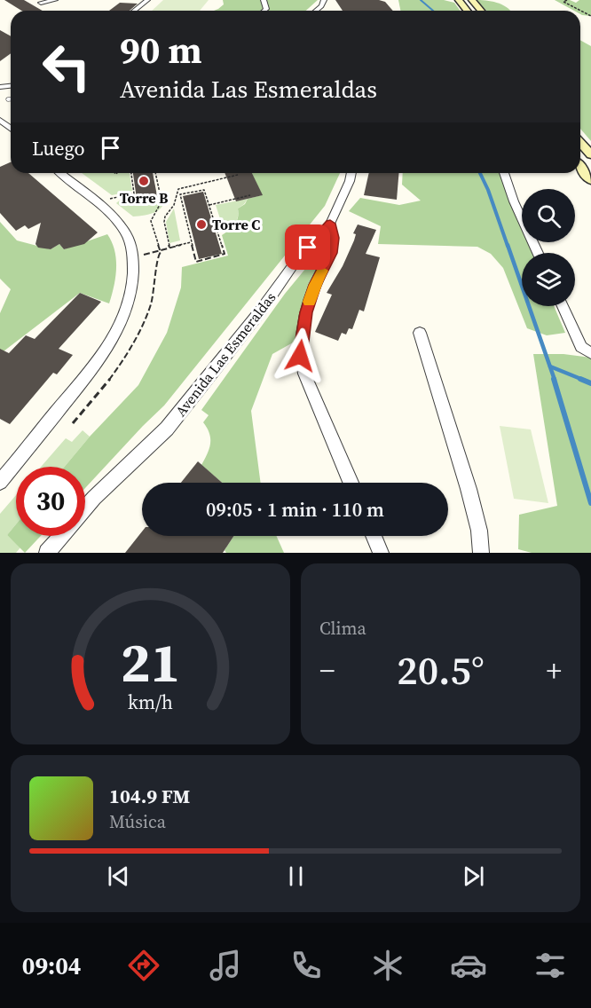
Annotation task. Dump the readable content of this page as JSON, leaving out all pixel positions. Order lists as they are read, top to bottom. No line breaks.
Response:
{"streets":{"street":["Avenida Las Esmeraldas"]},"places":["Torre B","Torre C"],"page":{"turn":["90 m","Avenida Las Esmeraldas"],"then":"Luego","limit":"30","trip":"09:05 · 1 min · 110 m","tile":"Clima","heat":["−","20.5°","+"],"song":["104.9 FM","Música"],"tabs":"09:04","gauge":["21","km/h"]}}
